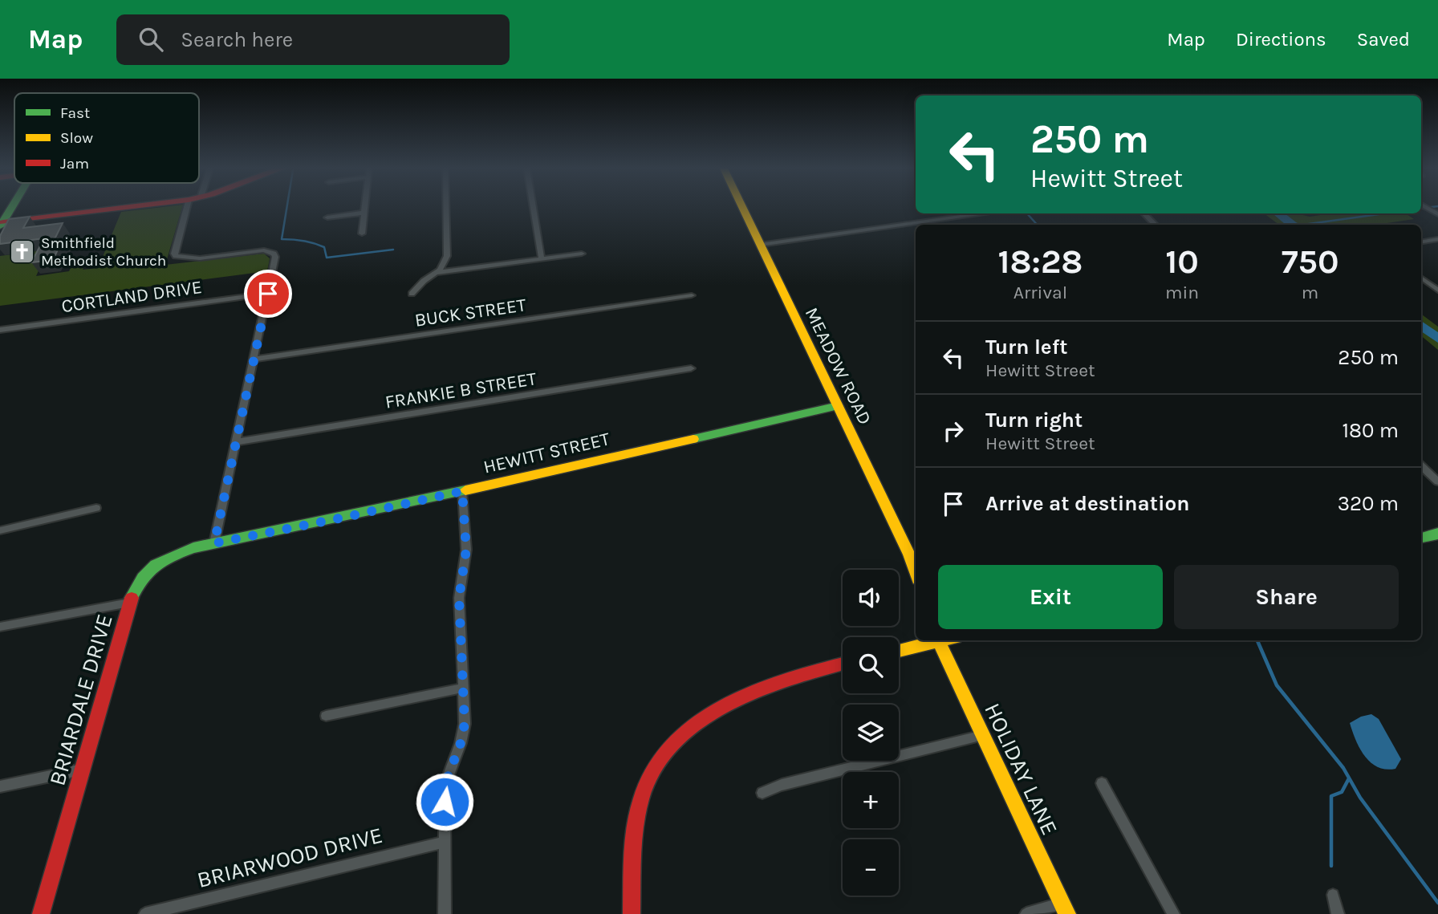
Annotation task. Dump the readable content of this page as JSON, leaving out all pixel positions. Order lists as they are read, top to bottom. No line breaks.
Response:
{"streets":{"street":["CORTLAND DRIVE","BUCK STREET","MEADOW ROAD","FRANKIE B STREET","HEWITT STREET","BRIARDALE DRIVE","HOLIDAY LANE","BRIARWOOD DRIVE"]},"crossings":[["MEADOW ROAD","HEWITT STREET"],["HEWITT STREET","BRIARDALE DRIVE"]],"places":{"church":["Smithfield Methodist Church"]},"legend":["Fast","Slow","Jam"],"page":{"header":"Map","search":"Search here","nav":["Map","Directions","Saved"],"turn":["250 m","Hewitt Street"],"eta":["18:28","Arrival","10","min","750","m"],"list":[{"name":"Turn left","note":"Hewitt Street","value":"250 m"},{"name":"Turn right","note":"Hewitt Street","value":"180 m"},{"name":"Arrive at destination","value":"320 m"}],"buttons":["Exit","Share"],"map_buttons":["+","−"]}}
